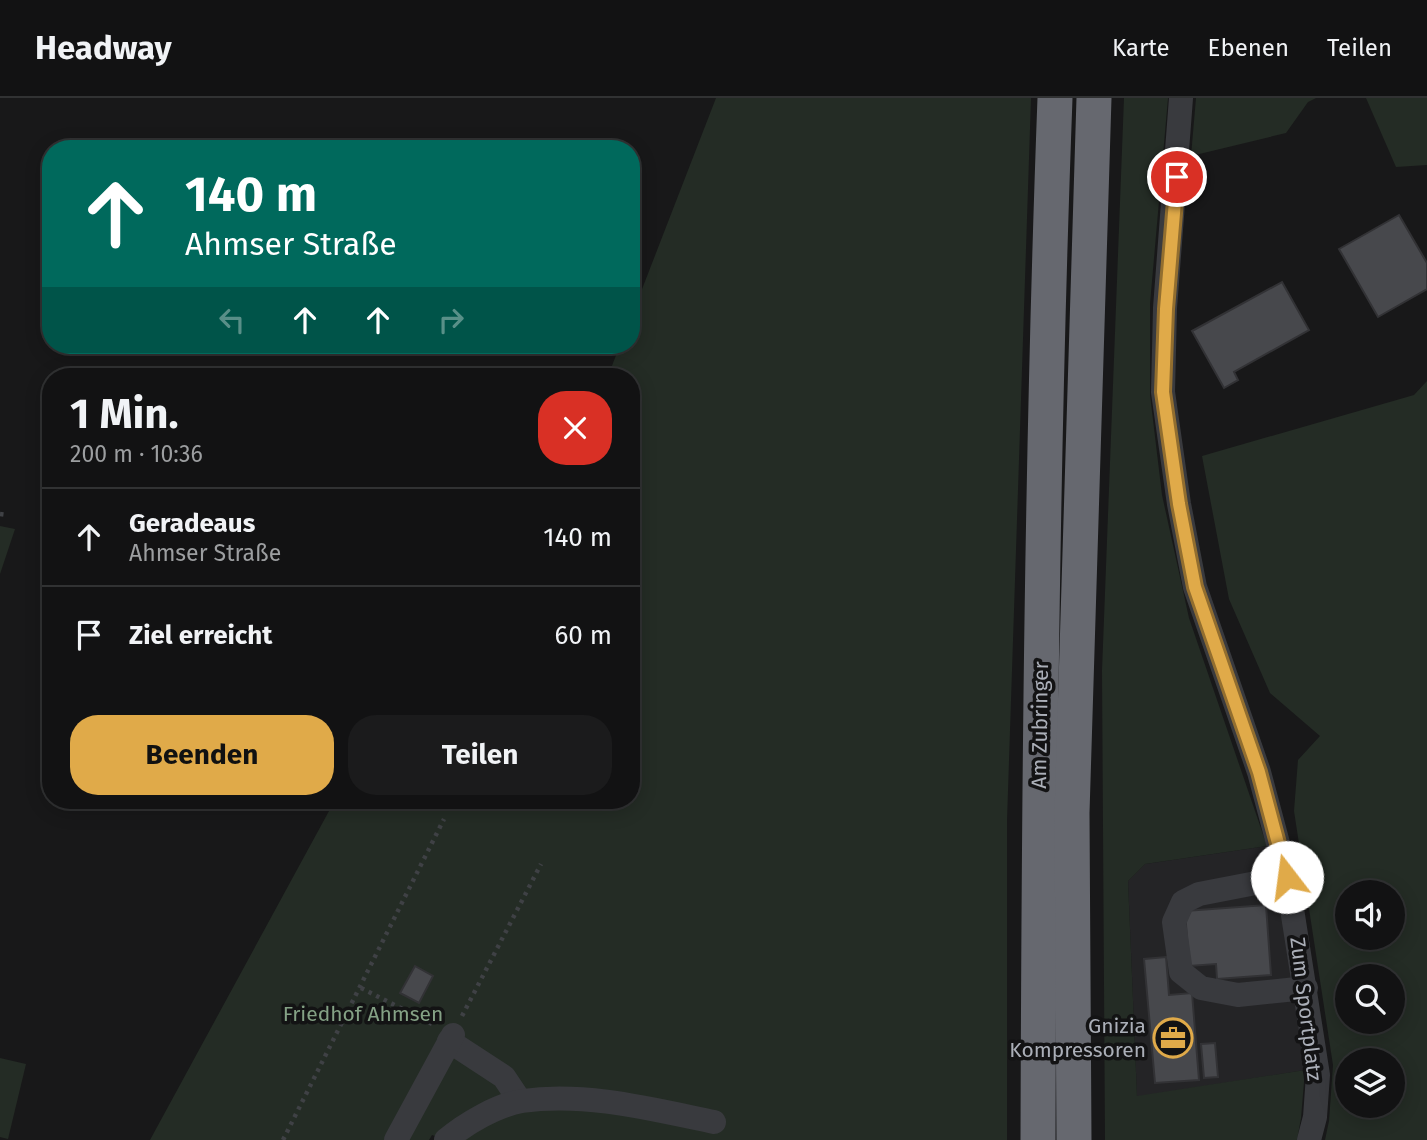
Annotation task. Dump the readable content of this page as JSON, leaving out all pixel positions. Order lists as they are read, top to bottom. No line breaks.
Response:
{"streets":{"highway":["Am Zubringer"],"street":["Zum Sportplatz"]},"parks":["Friedhof Ahmsen"],"places":{"office":["Gnizia Kompressoren"]},"page":{"header":"Headway","nav":["Karte","Ebenen","Teilen"],"turn":["140 m","Ahmser Straße"],"heading":["1 Min.","200 m · 10:36"],"list":[{"name":"Geradeaus","note":"Ahmser Straße","value":"140 m"},{"name":"Ziel erreicht","value":"60 m"}],"buttons":["Beenden","Teilen"]}}
